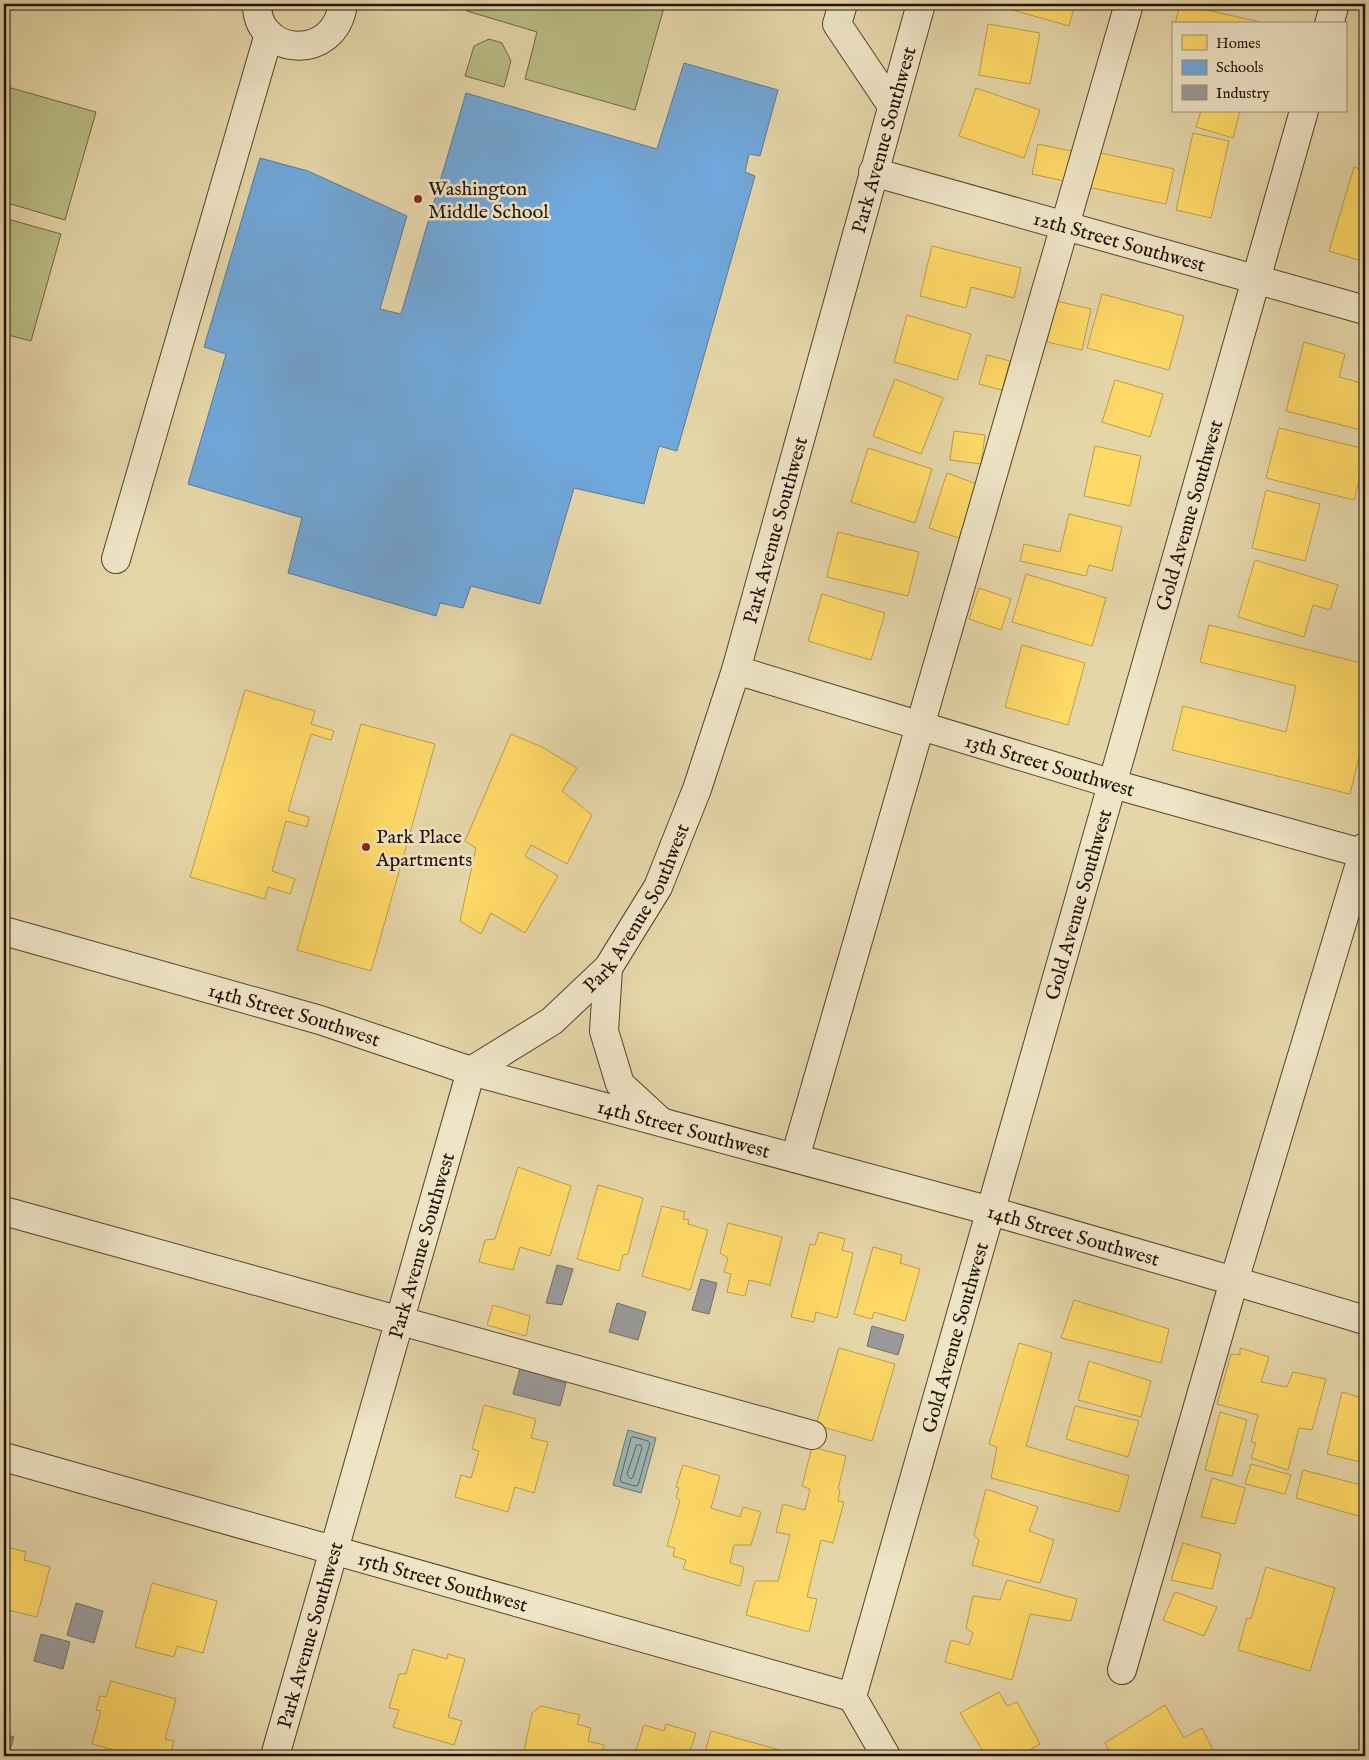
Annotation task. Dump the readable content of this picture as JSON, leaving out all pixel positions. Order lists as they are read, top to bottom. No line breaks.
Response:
{"streets":{"street":["Park Avenue Southwest","12th Street Southwest","Gold Avenue Southwest","13th Street Southwest","14th Street Southwest","15th Street Southwest"]},"crossings":[["Park Avenue Southwest","12th Street Southwest"],["Park Avenue Southwest","13th Street Southwest"],["Park Avenue Southwest","14th Street Southwest"],["Park Avenue Southwest","15th Street Southwest"],["12th Street Southwest","Gold Avenue Southwest"],["Gold Avenue Southwest","13th Street Southwest"],["Gold Avenue Southwest","14th Street Southwest"],["Gold Avenue Southwest","15th Street Southwest"]],"places":["Washington Middle School","Park Place Apartments"],"legend":["Homes","Schools","Industry"]}
